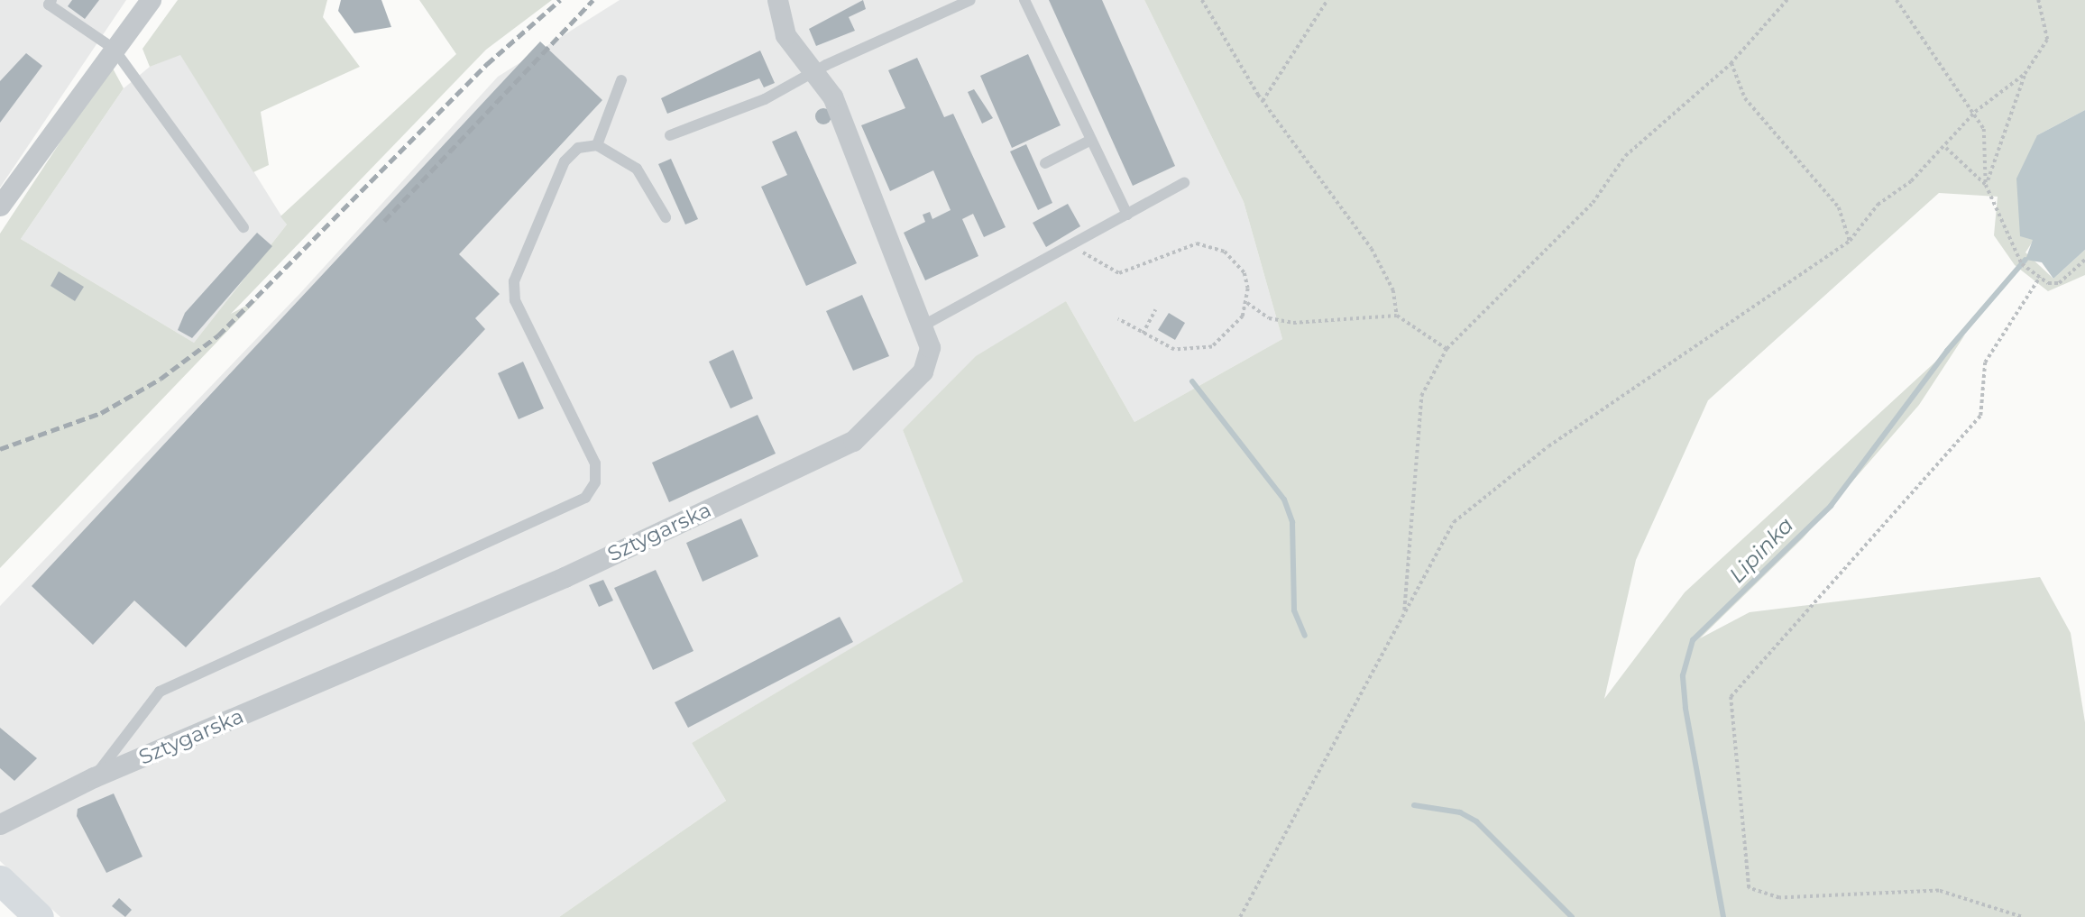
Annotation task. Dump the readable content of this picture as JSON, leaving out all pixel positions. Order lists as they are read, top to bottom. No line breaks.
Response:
{"streets":{"street":["Sztygarska"]},"water":["Lipinka"]}
